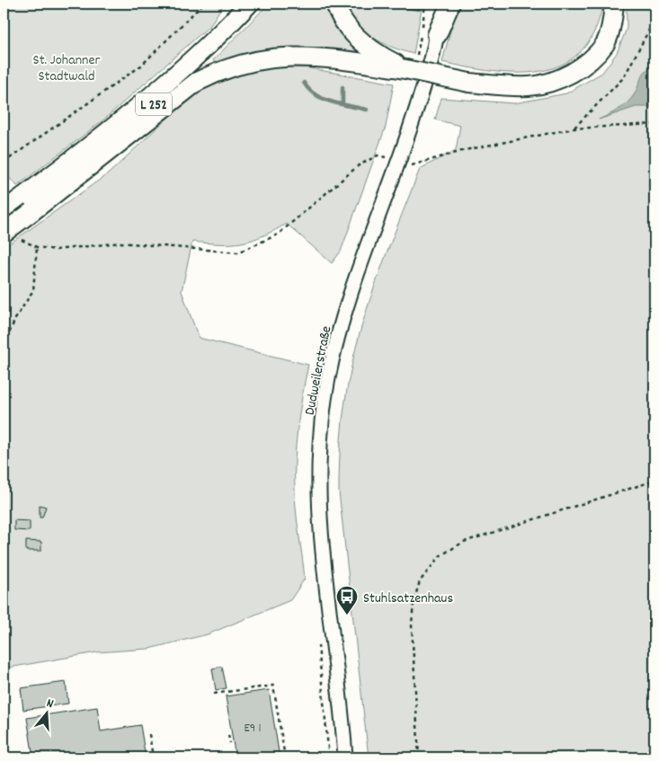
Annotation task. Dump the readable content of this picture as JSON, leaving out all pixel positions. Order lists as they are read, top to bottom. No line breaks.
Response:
{"streets":{"highway":["L 252"],"street":["Dudweilerstraße"]},"parks":["St. Johanner Stadtwald"],"places":{"bus stop":["Stuhlsatzenhaus"]},"house_numbers":["E9 1"],"north":"top"}
